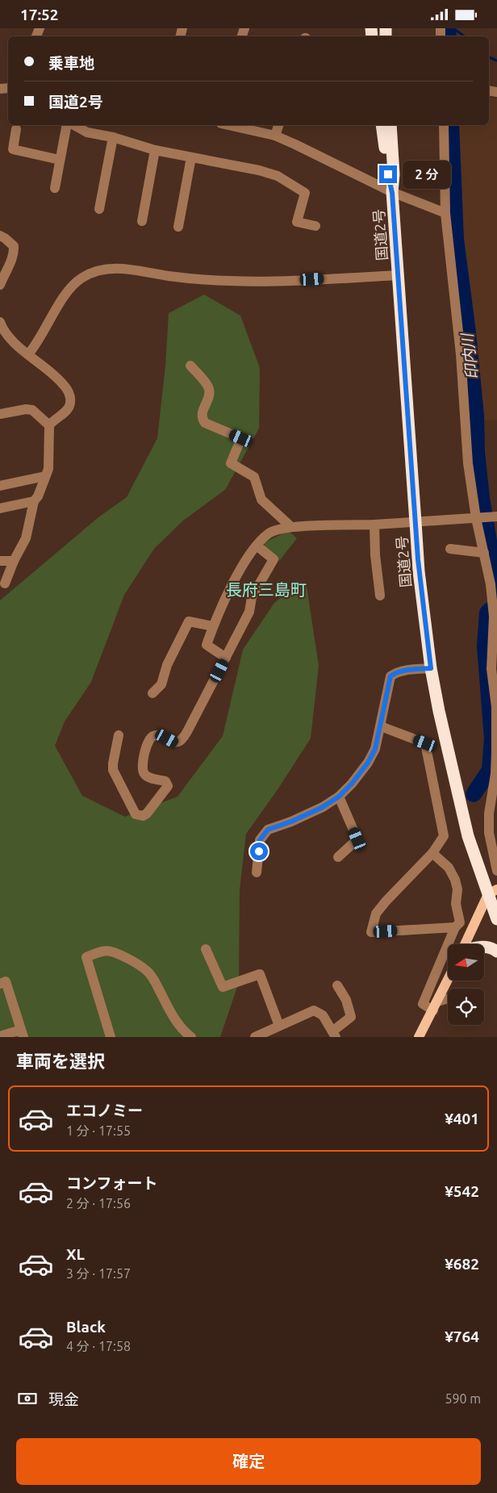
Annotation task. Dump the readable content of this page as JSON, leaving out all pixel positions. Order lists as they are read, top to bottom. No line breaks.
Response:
{"streets":{"highway":["国道2号"]},"districts":["長府三島町"],"water":["印内川"],"north":"left","page":{"status":"17:52","banner":["乗車地","国道2号"],"bubble":"2 分","heading":"車両を選択","list":[{"name":"エコノミー","note":"1 分 · 17:55","value":"¥401"},{"name":"コンフォート","note":"2 分 · 17:56","value":"¥542"},{"name":"XL","note":"3 分 · 17:57","value":"¥682"},{"name":"Black","note":"4 分 · 17:58","value":"¥764"}],"pay":["現金","590 m"],"buttons":"確定"}}
